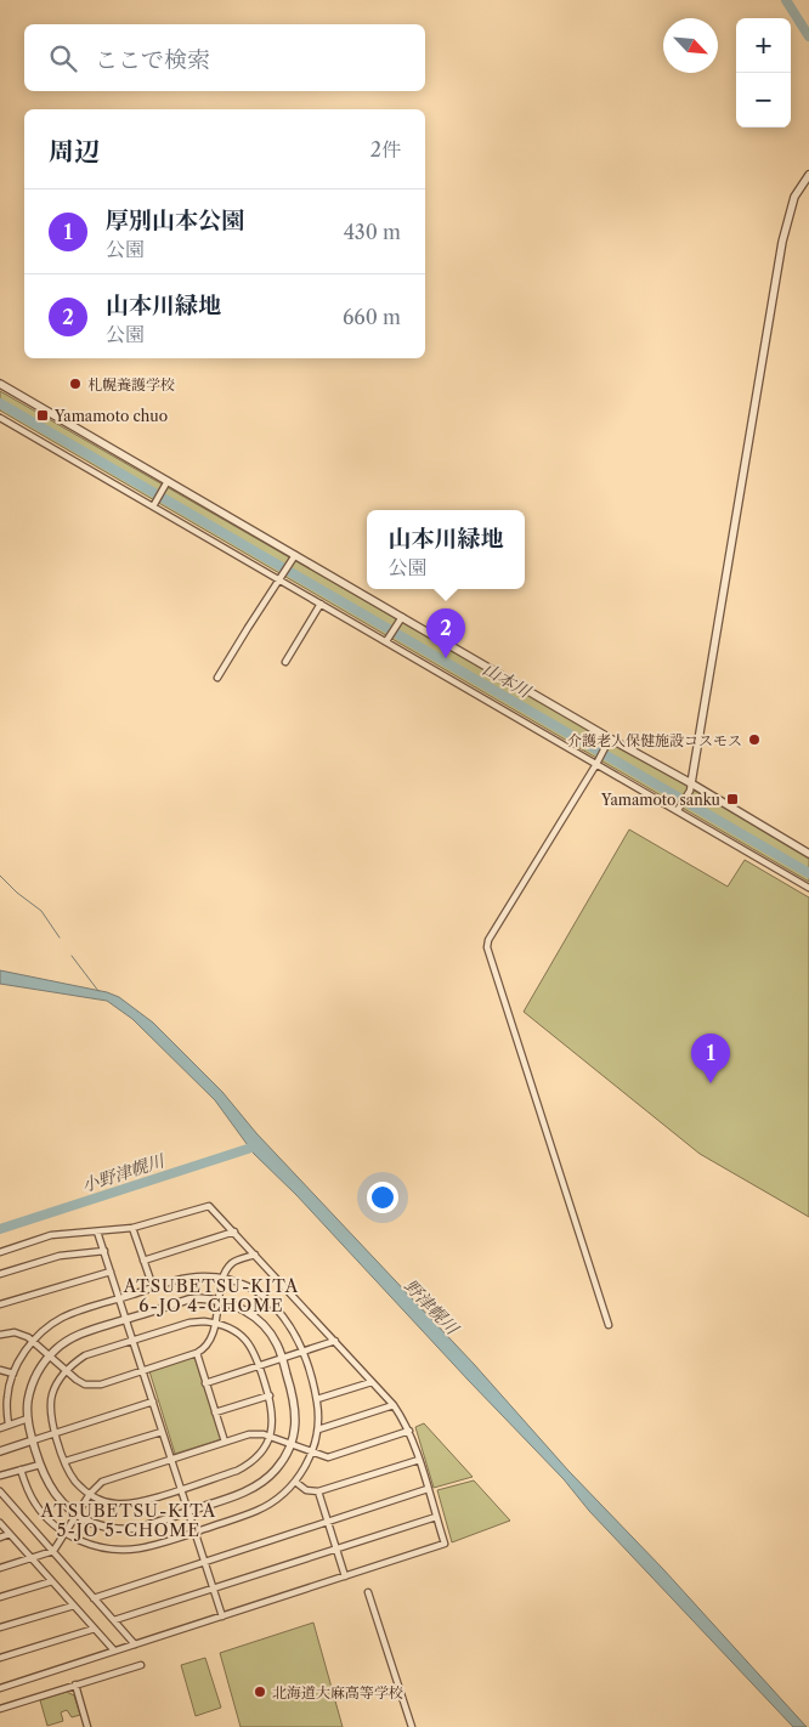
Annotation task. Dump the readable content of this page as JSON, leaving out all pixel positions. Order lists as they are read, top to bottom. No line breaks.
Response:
{"districts":["ATSUBETSU-KITA 6-JO 4-CHOME","ATSUBETSU-KITA 5-JO 5-CHOME"],"water":["山本川","小野津幌川","野津幌川"],"places":{"other":["札幌養護学校","介護老人保健施設コスモス","北海道大麻高等学校"],"transit":["Yamamoto chuo","Yamamoto sanku"]},"north":"bottom right","page":{"map_buttons":["+","−"],"search":"ここで検索","heading":["周辺","2件"],"list":[{"mark":"1","name":"厚別山本公園","note":"公園","value":"430 m"},{"mark":"2","name":"山本川緑地","note":"公園","value":"660 m"}],"popup":["山本川緑地","公園"],"pins":["2","1"]}}
